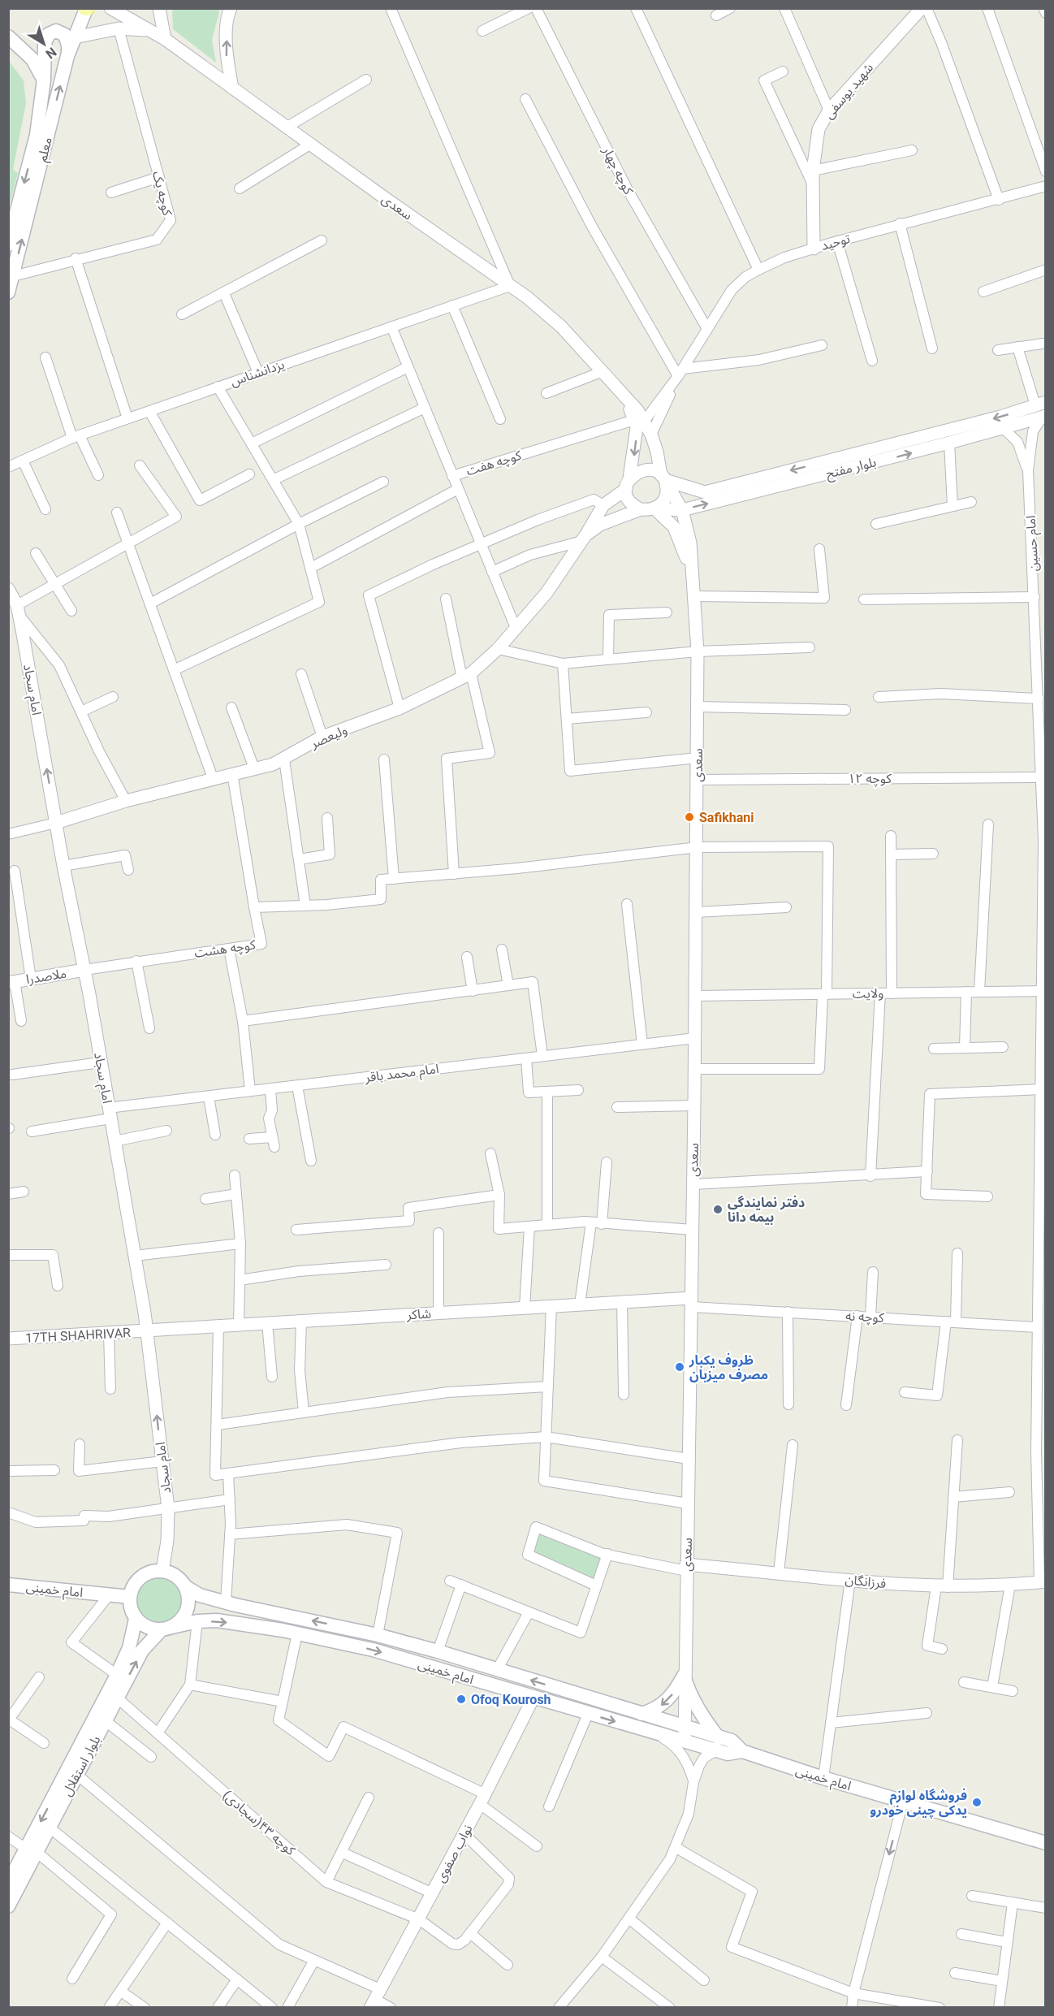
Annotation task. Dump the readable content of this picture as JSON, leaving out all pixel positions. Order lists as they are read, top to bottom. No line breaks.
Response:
{"streets":{"main road":["معلم","امام خمینی","بلوار استقلال"],"street":["شهید یوسفی","کوچه چهار","کوچه یک","سعدی","توحید","یزدانشناس","کوچه هفت","بلوار مفتح","امام حسین","امام سجاد","ولیعصر","کوچه ۱۲","کوچه هشت","ملاصدرا","ولایت","امام محمد باقر","شاکر","کوچه نه","17TH SHAHRIVAR","فرزانگان","کوچه ۴۳(سجادی)","نواب صفوی"]},"crossings":[["شهید یوسفی","توحید"],["معلم","کوچه یک"],["کوچه چهار","توحید"],["سعدی","یزدانشناس"],["سعدی","کوچه هفت"],["سعدی","بلوار مفتح"],["سعدی","ولیعصر"],["سعدی","کوچه ۱۲"],["سعدی","ولایت"],["سعدی","امام محمد باقر"],["سعدی","شاکر"],["سعدی","کوچه نه"],["سعدی","فرزانگان"],["سعدی","امام خمینی"],["یزدانشناس","کوچه هفت"],["بلوار مفتح","ولیعصر"],["امام حسین","کوچه ۱۲"],["امام حسین","ولایت"],["امام حسین","کوچه نه"],["امام حسین","فرزانگان"],["امام سجاد","ولیعصر"],["امام سجاد","کوچه هشت"],["امام سجاد","ملاصدرا"],["امام سجاد","امام محمد باقر"],["امام سجاد","شاکر"],["امام سجاد","17TH SHAHRIVAR"],["امام سجاد","امام خمینی"],["امام سجاد","بلوار استقلال"],["کوچه هشت","ملاصدرا"],["شاکر","کوچه نه"],["شاکر","17TH SHAHRIVAR"],["امام خمینی","بلوار استقلال"],["امام خمینی","نواب صفوی"],["بلوار استقلال","کوچه ۴۳(سجادی)"],["کوچه ۴۳(سجادی)","نواب صفوی"]],"places":["Safikhani","دفتر نمایندگی بیمه دانا","ظروف یکبار مصرف میزبان","Ofoq Kourosh","فروشگاه لوازم یدکی چینی خودرو"],"north":"bottom right"}
